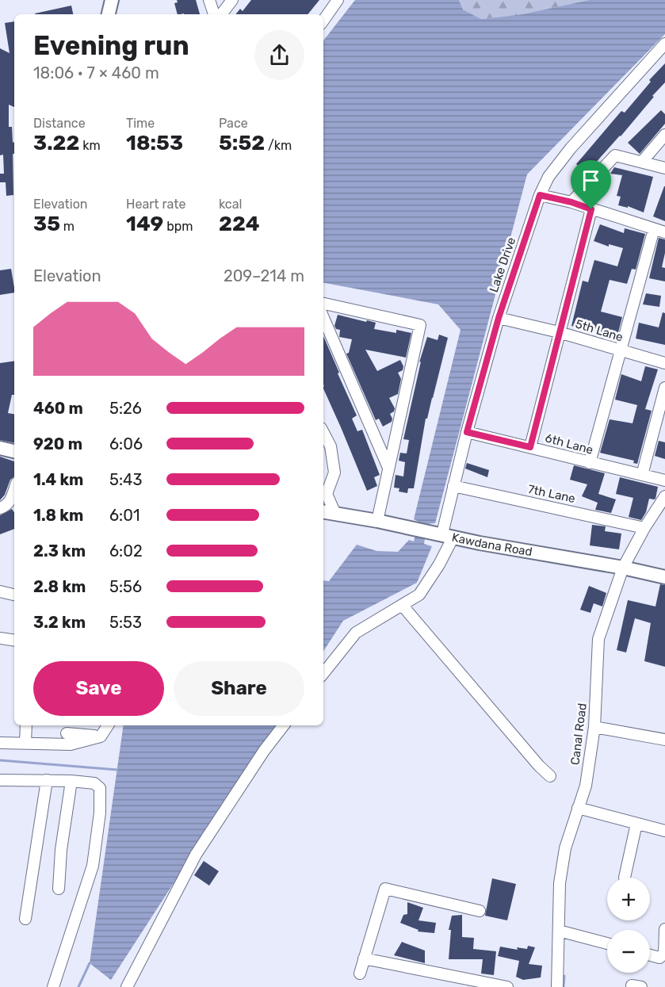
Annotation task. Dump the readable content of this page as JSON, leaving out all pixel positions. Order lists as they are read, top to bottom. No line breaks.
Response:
{"streets":{"main road":["Kawdana Road"],"street":["Lake Drive","5th Lane","6th Lane","7th Lane","Canal Road"]},"crossings":[["Lake Drive","5th Lane"],["Lake Drive","6th Lane"],["Lake Drive","7th Lane"],["Lake Drive","Kawdana Road"],["7th Lane","Canal Road"],["Kawdana Road","Canal Road"]],"page":{"heading":["Evening run","18:06 · 7 × 460 m"],"stats":[["Distance","3.22 km"],["Time","18:53"],["Pace","5:52 /km"],["Elevation","35 m"],["Heart rate","149 bpm"],["kcal","224"]],"chart":["Elevation","209–214 m"],"list":[{"name":"460 m","note":"5:26"},{"name":"920 m","note":"6:06"},{"name":"1.4 km","note":"5:43"},{"name":"1.8 km","note":"6:01"},{"name":"2.3 km","note":"6:02"},{"name":"2.8 km","note":"5:56"},{"name":"3.2 km","note":"5:53"}],"buttons":["Save","Share"],"map_buttons":["+","−"]}}
